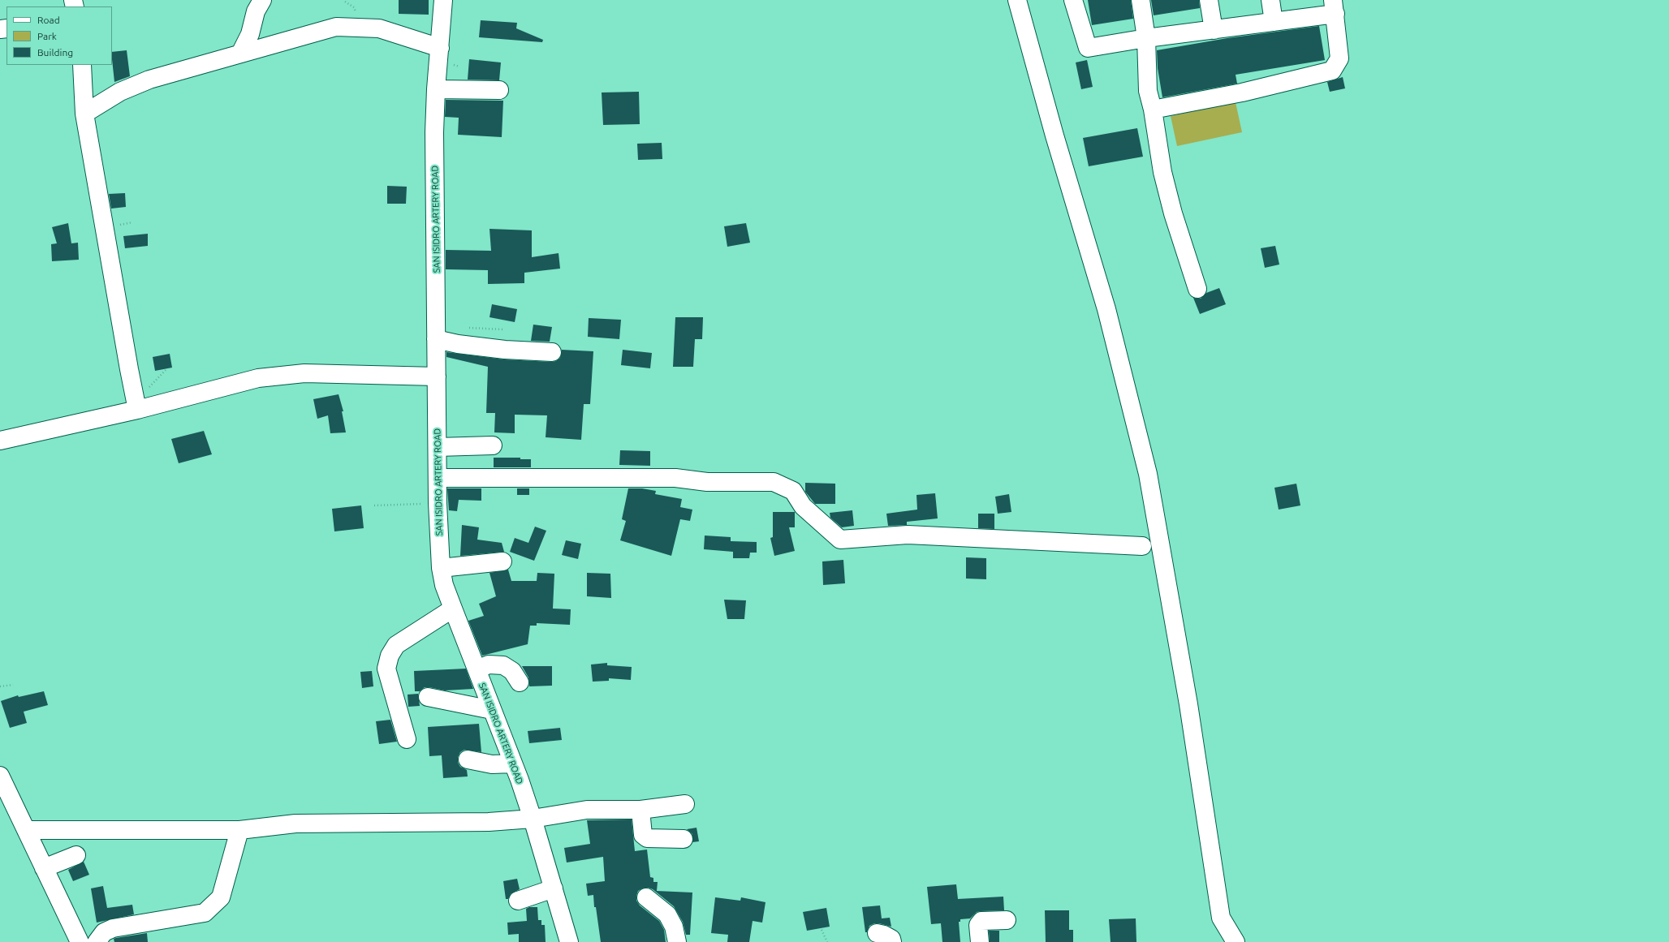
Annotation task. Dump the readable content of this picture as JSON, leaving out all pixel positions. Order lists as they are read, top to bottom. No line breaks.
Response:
{"streets":{"street":["SAN ISIDRO ARTERY ROAD"]},"legend":["Road","Park","Building"]}
